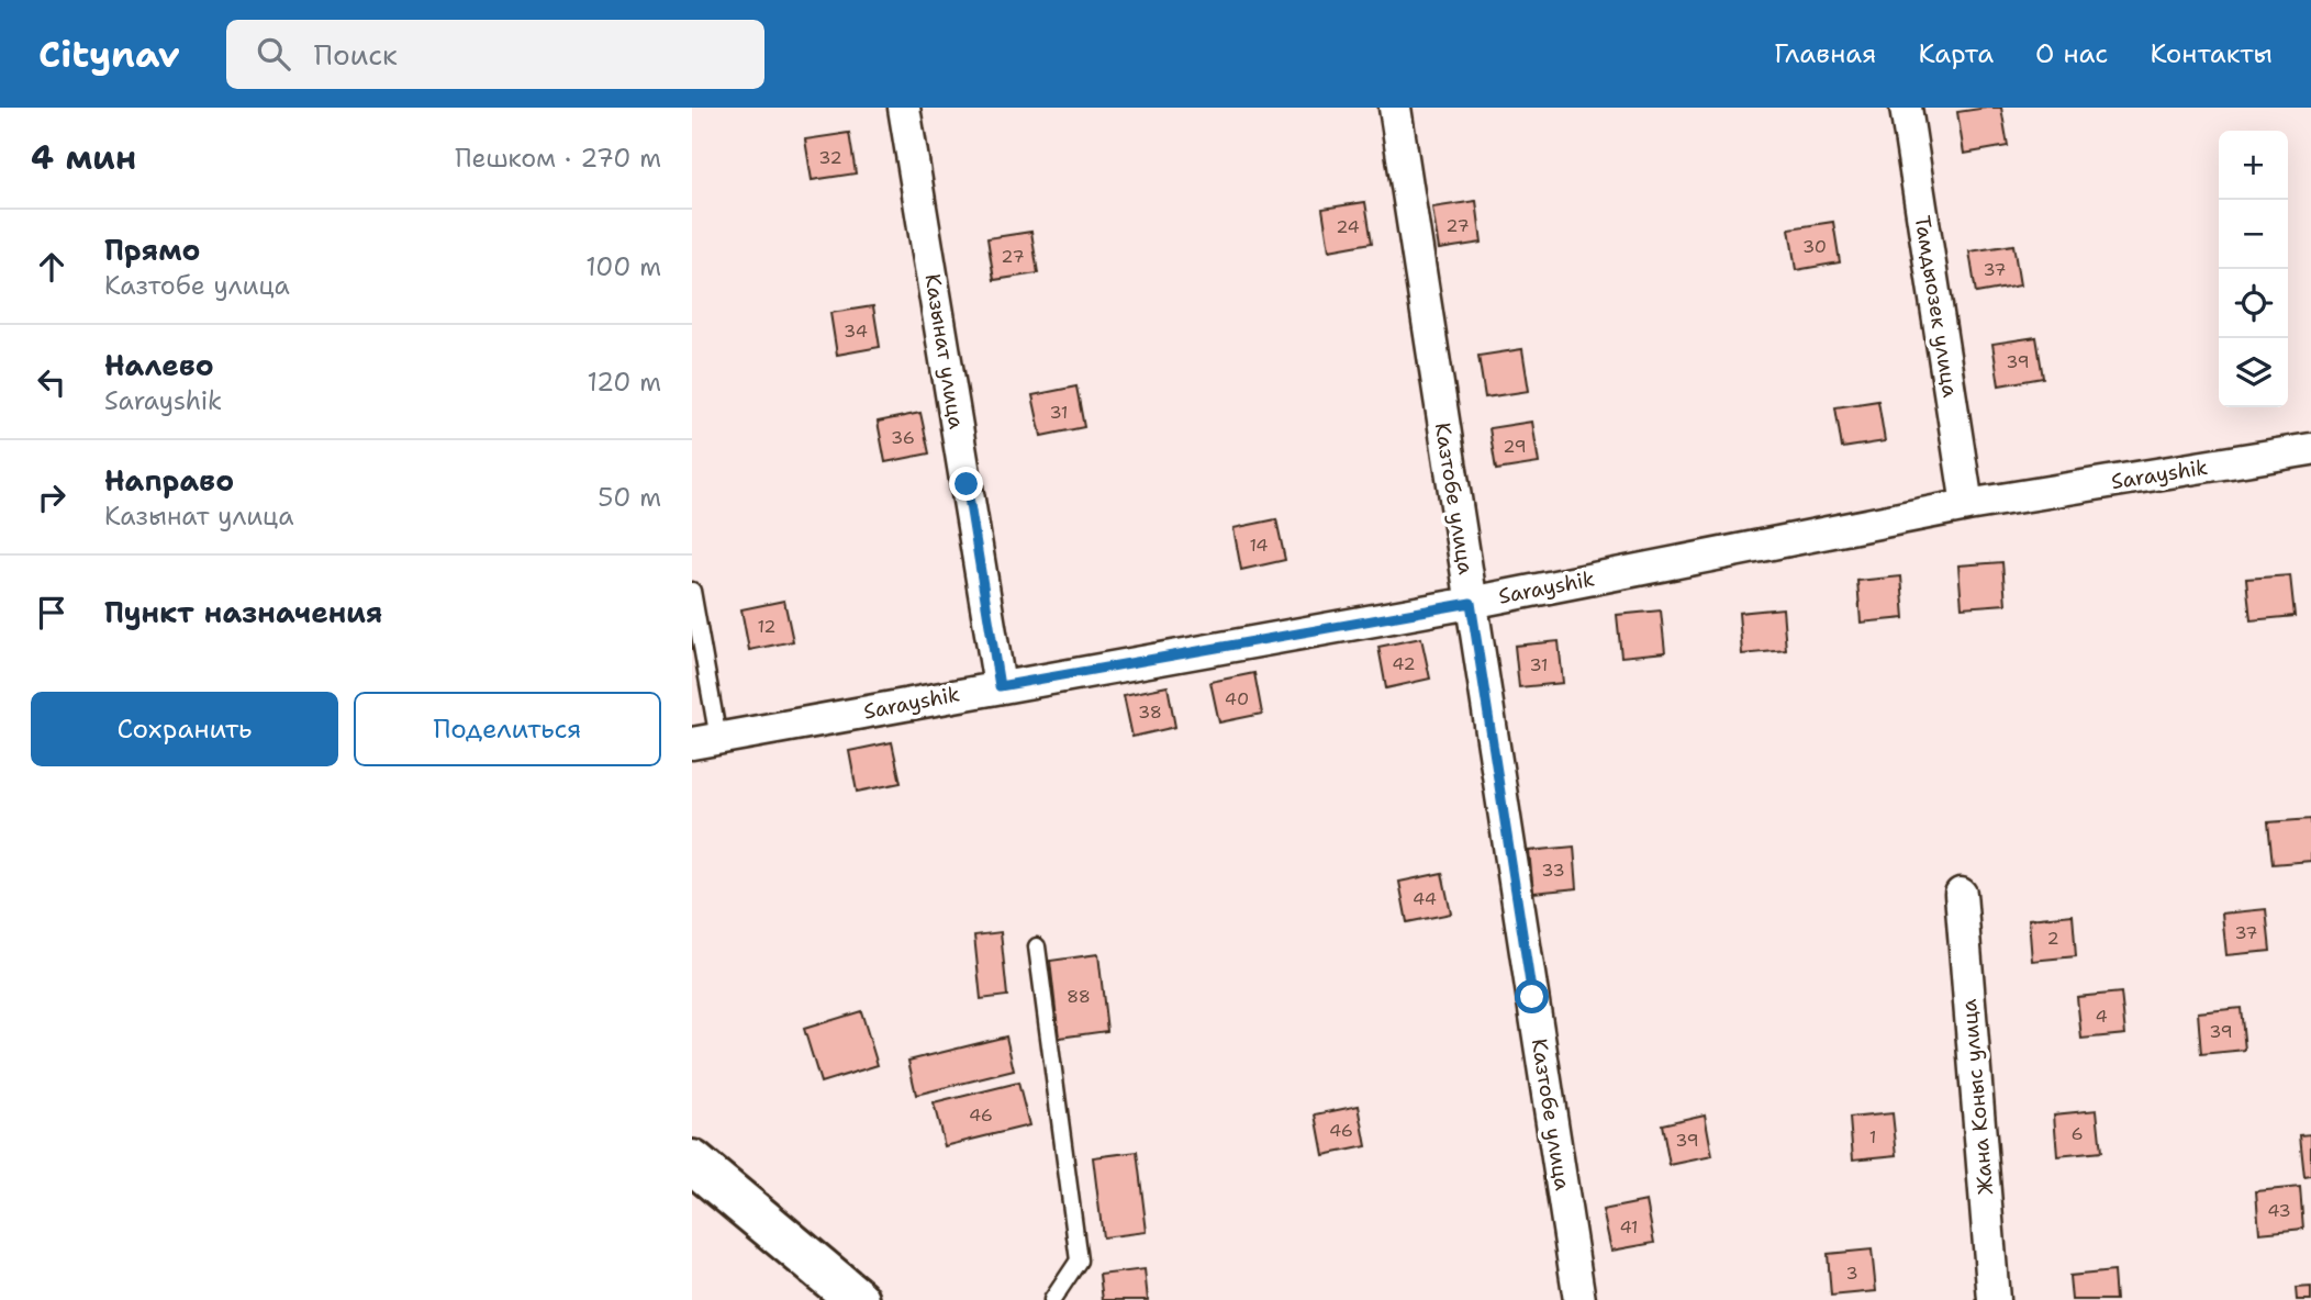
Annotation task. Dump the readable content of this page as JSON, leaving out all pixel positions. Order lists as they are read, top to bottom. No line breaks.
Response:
{"streets":{"street":["Тамдыозек улица","Казынат улица","Sarayshik","Казтобе улица","Жана Коныс улица"]},"crossings":[["Тамдыозек улица","Sarayshik"],["Казынат улица","Sarayshik"],["Sarayshik","Казтобе улица"]],"house_numbers":["32","27","24","30","27","37","34","39","31","36","29","14","12","42","31","40","38","33","44","37","2","88","4","39","46","46","6","1","39","43","41","3"],"page":{"header":"Citynav","search":"Поиск","nav":["Главная","Карта","О нас","Контакты"],"heading":["4 мин","Пешком · 270 m"],"map_buttons":["+","−"],"list":[["Прямо","Казтобе улица","100 m"],["Налево","Sarayshik","120 m"],["Направо","Казынат улица","50 m"],"Пункт назначения"],"buttons":["Сохранить","Поделиться"]}}
